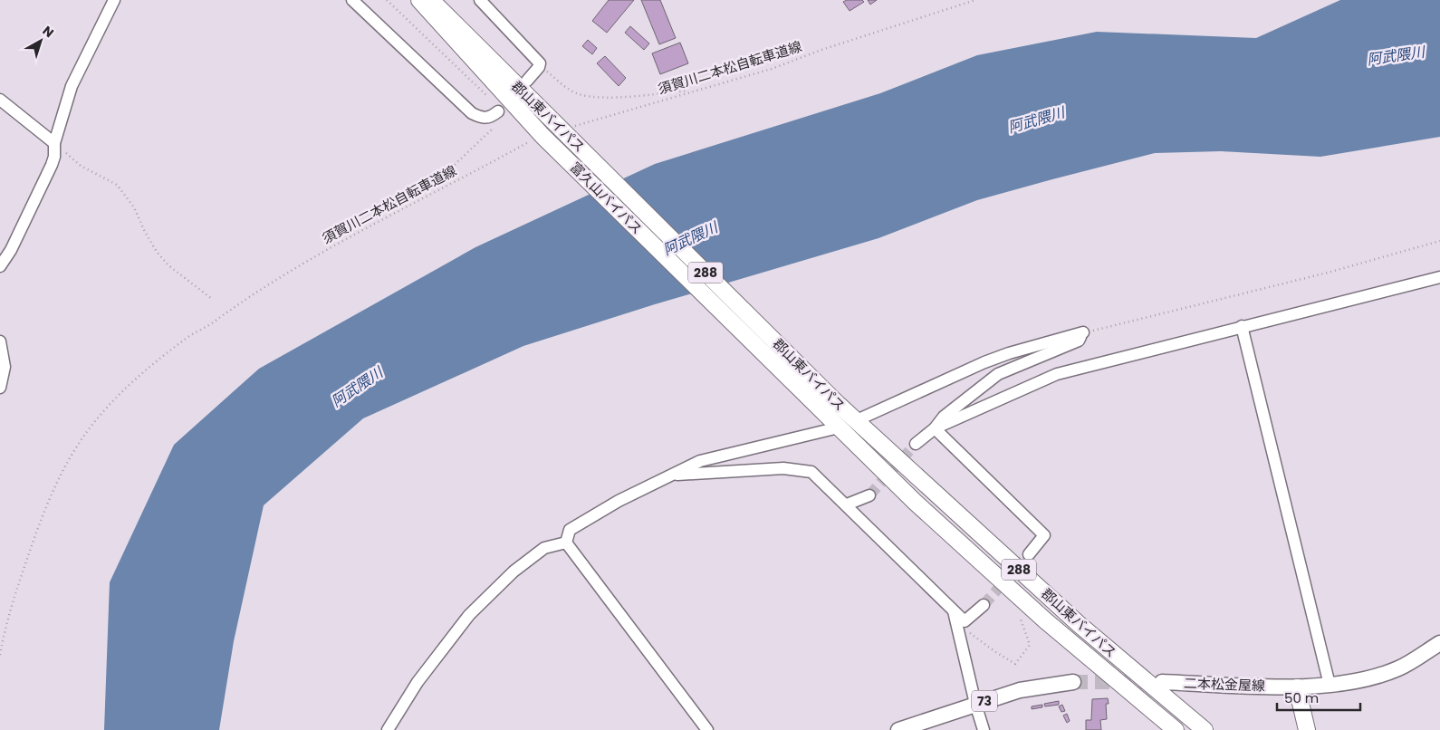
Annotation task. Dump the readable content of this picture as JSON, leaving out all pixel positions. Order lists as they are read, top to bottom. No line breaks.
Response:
{"streets":{"highway":["郡山東バイパス","富久山バイパス","288"],"main road":["二本松金屋線","73"],"path":["須賀川二本松自転車道線"]},"crossings":[["須賀川二本松自転車道線","郡山東バイパス"],["郡山東バイパス","富久山バイパス"]],"water":["阿武隈川"],"scale_bar":"50 m","north":"top right"}
